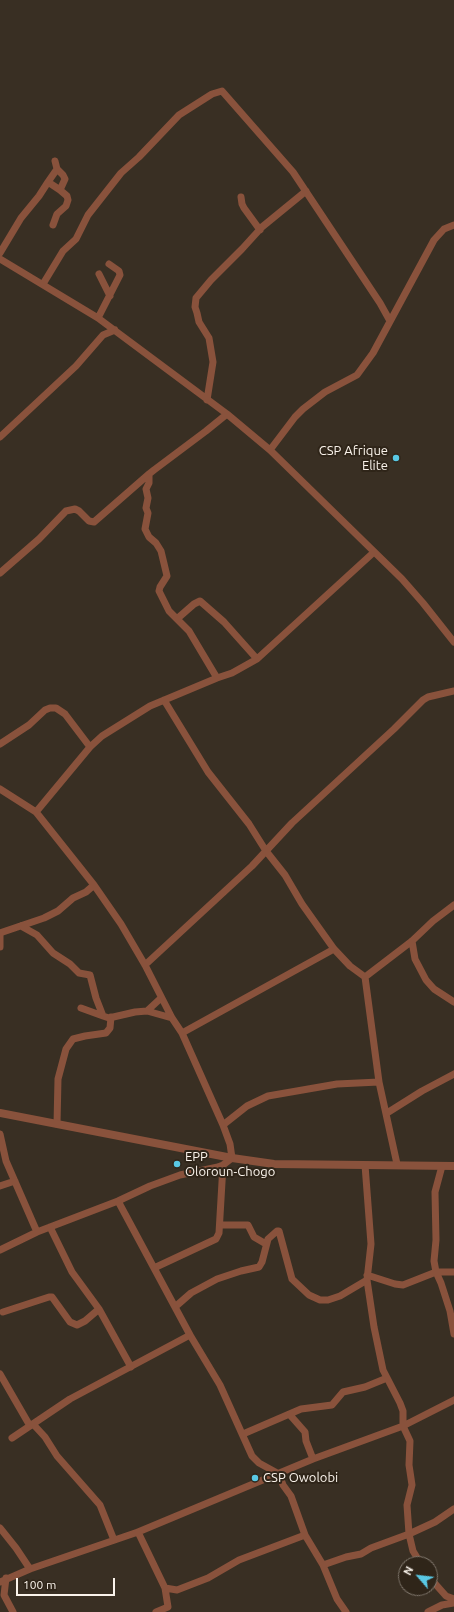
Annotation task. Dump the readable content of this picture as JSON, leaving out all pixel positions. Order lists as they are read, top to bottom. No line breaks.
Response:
{"places":["CSP Afrique Elite","EPP Oloroun-Chogo","CSP Owolobi"],"scale_bar":"100 m","north":"top left"}
